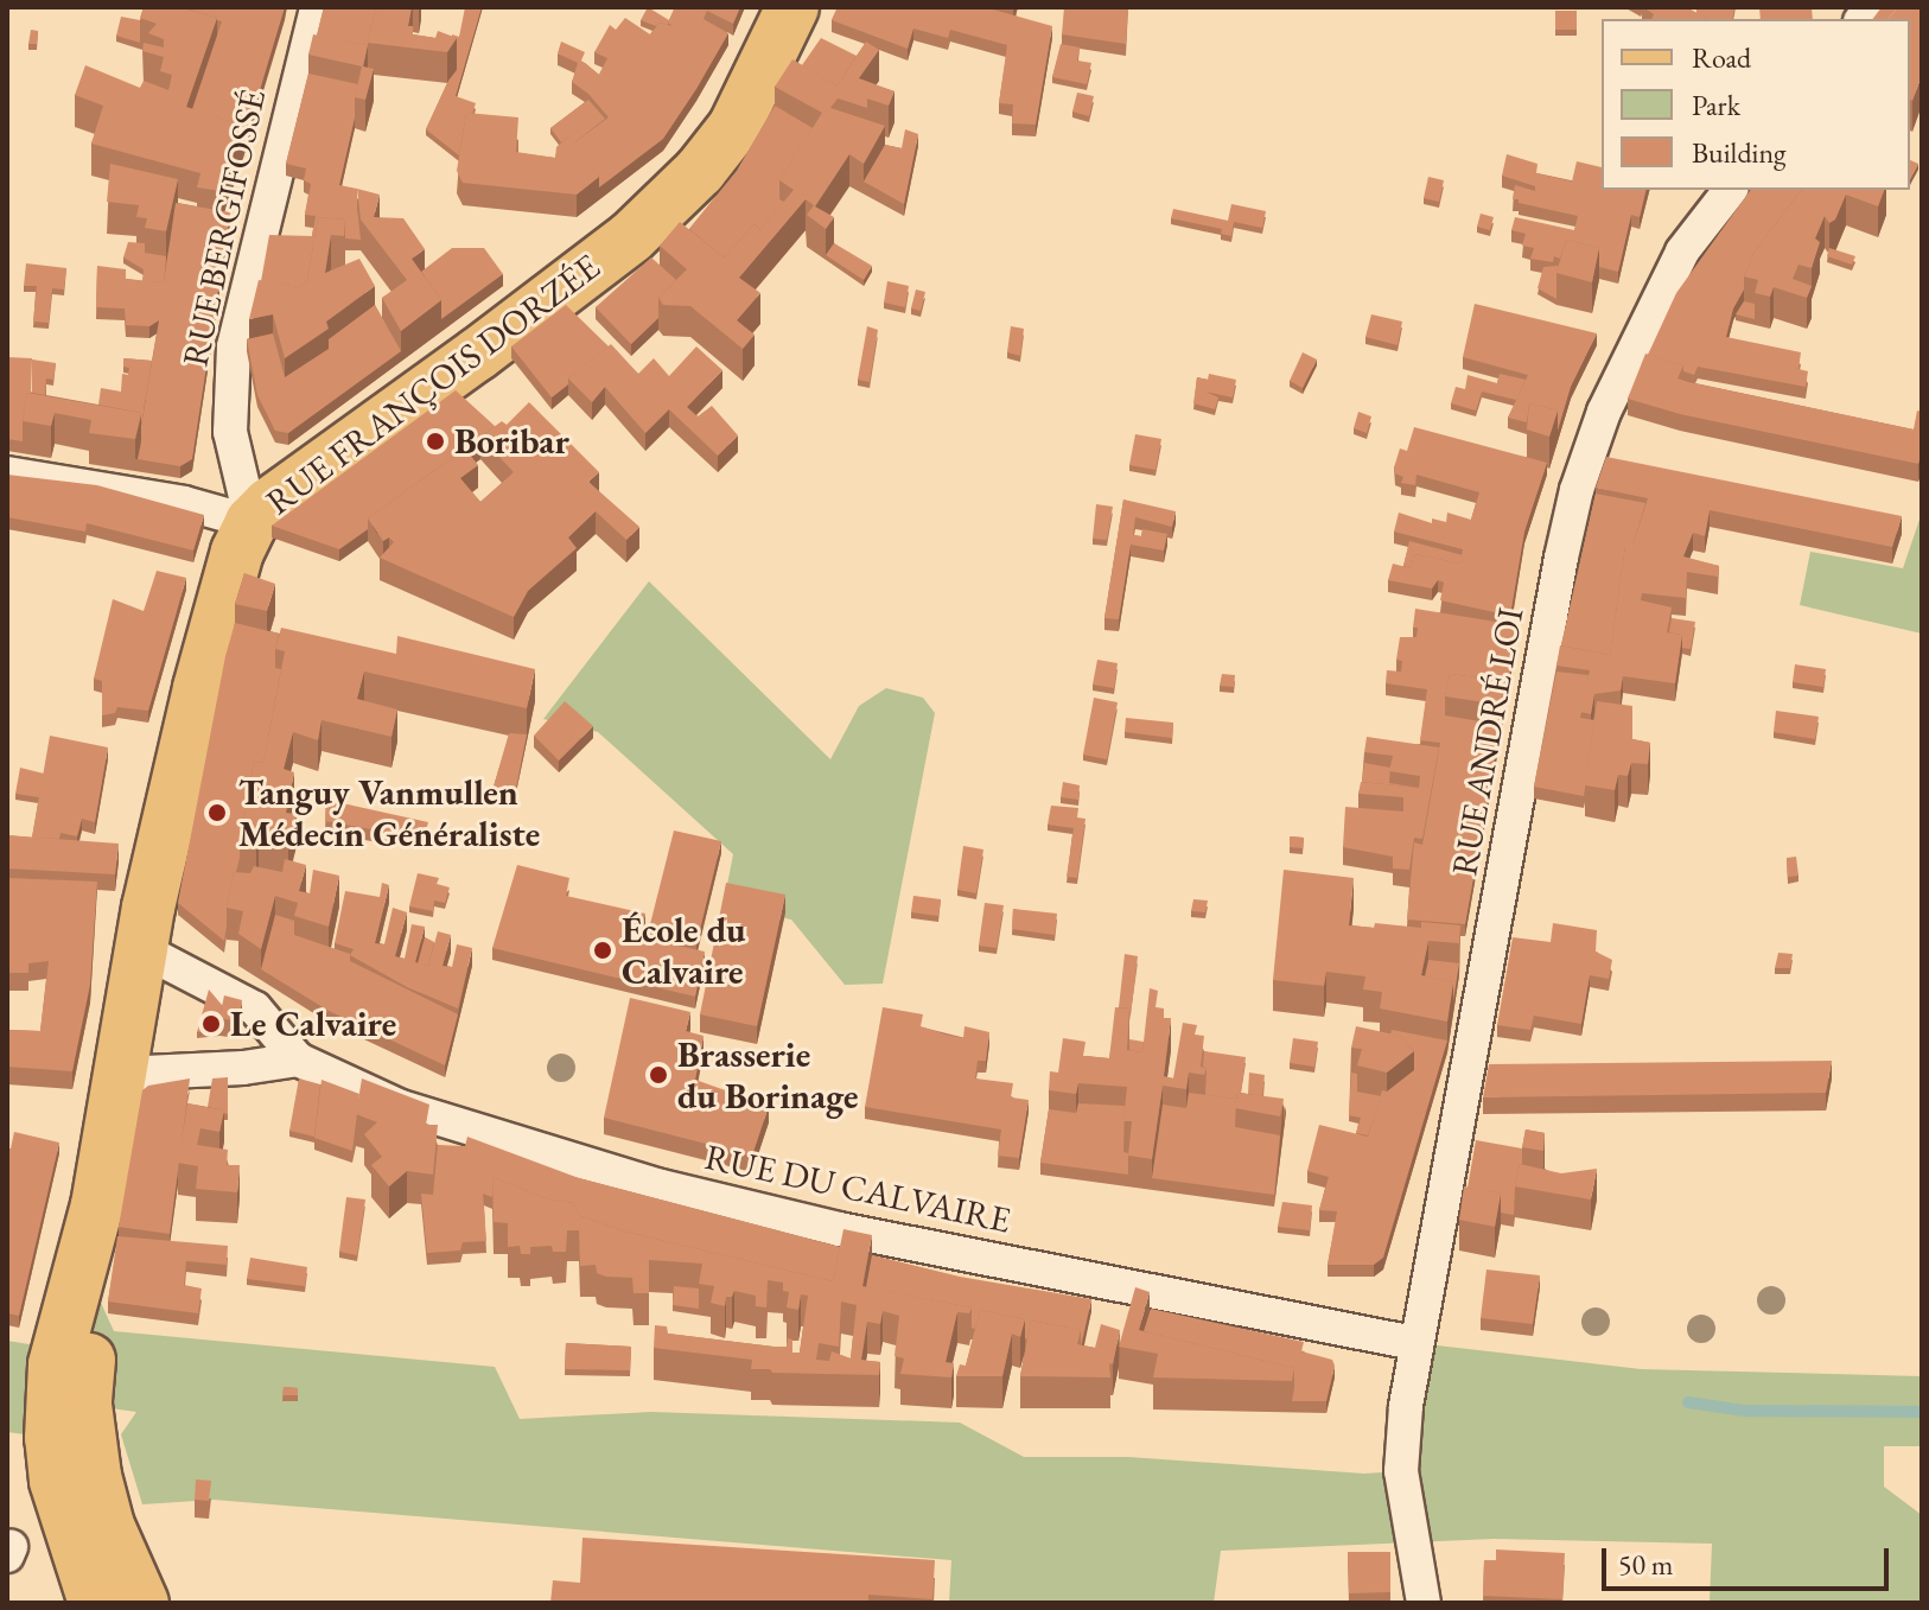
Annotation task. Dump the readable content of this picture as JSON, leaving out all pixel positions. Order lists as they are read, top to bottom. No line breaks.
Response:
{"streets":{"main road":["RUE FRANÇOIS DORZÉE"],"street":["RUE BERGIFOSSÉ","RUE ANDRÉ LOI","RUE DU CALVAIRE"]},"crossings":[["RUE BERGIFOSSÉ","RUE FRANÇOIS DORZÉE"],["RUE FRANÇOIS DORZÉE","RUE DU CALVAIRE"],["RUE ANDRÉ LOI","RUE DU CALVAIRE"]],"places":["Boribar","Tanguy Vanmullen Médecin Généraliste","École du Calvaire","Le Calvaire","Brasserie du Borinage"],"legend":["Road","Park","Building"],"scale_bar":"50 m"}
